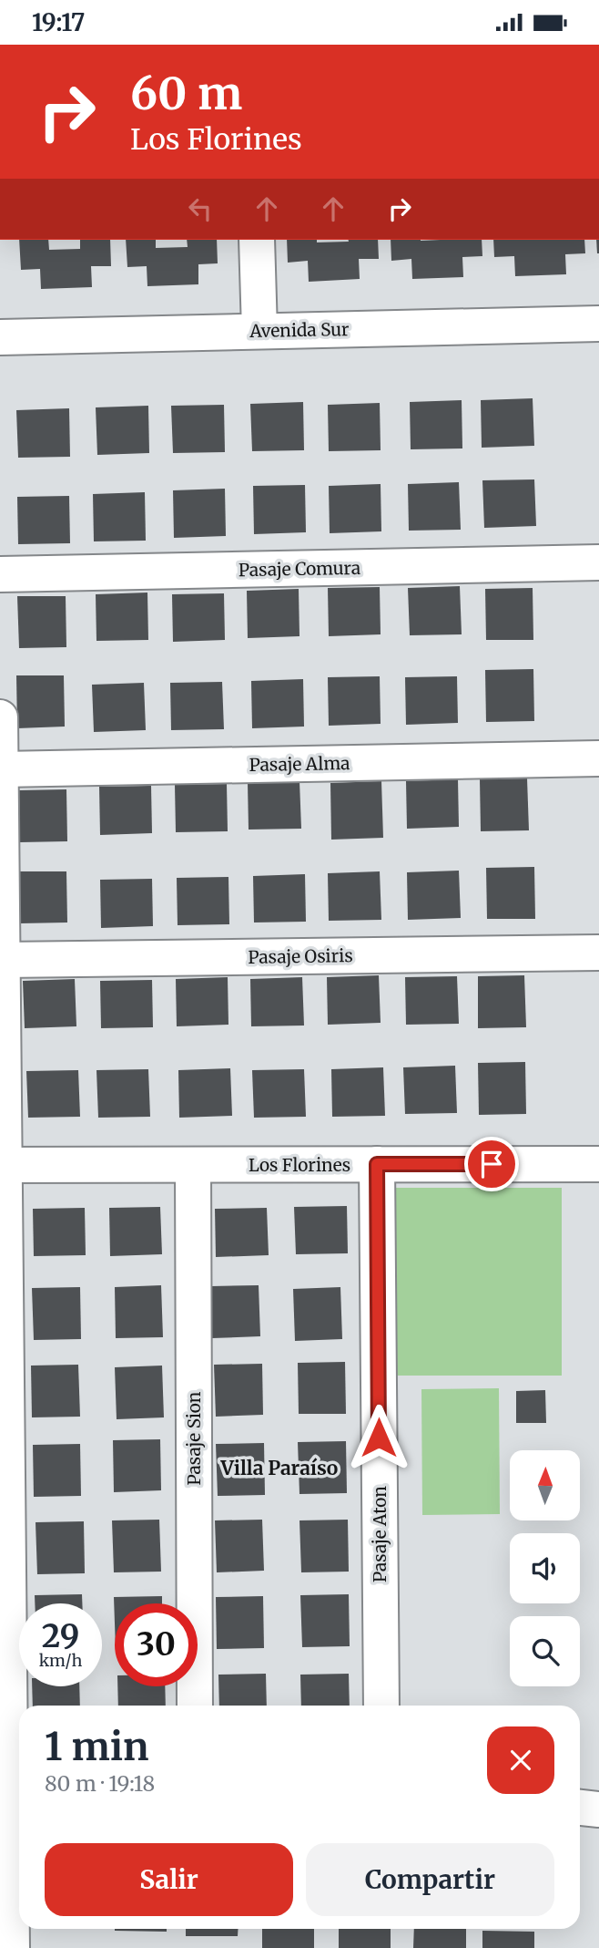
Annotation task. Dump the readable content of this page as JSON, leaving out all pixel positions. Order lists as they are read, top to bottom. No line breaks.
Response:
{"streets":{"street":["Avenida Sur","Pasaje Comura","Pasaje Alma","Pasaje Osiris","Los Florines","Pasaje Sion","Pasaje Aton"]},"crossings":[["Los Florines","Pasaje Sion"],["Los Florines","Pasaje Aton"]],"districts":["Villa Paraíso"],"north":"top","page":{"status":"19:17","turn":["60 m","Los Florines"],"speed":"29 km/h","limit":"30","heading":["1 min","80 m · 19:18"],"buttons":["Salir","Compartir"]}}
